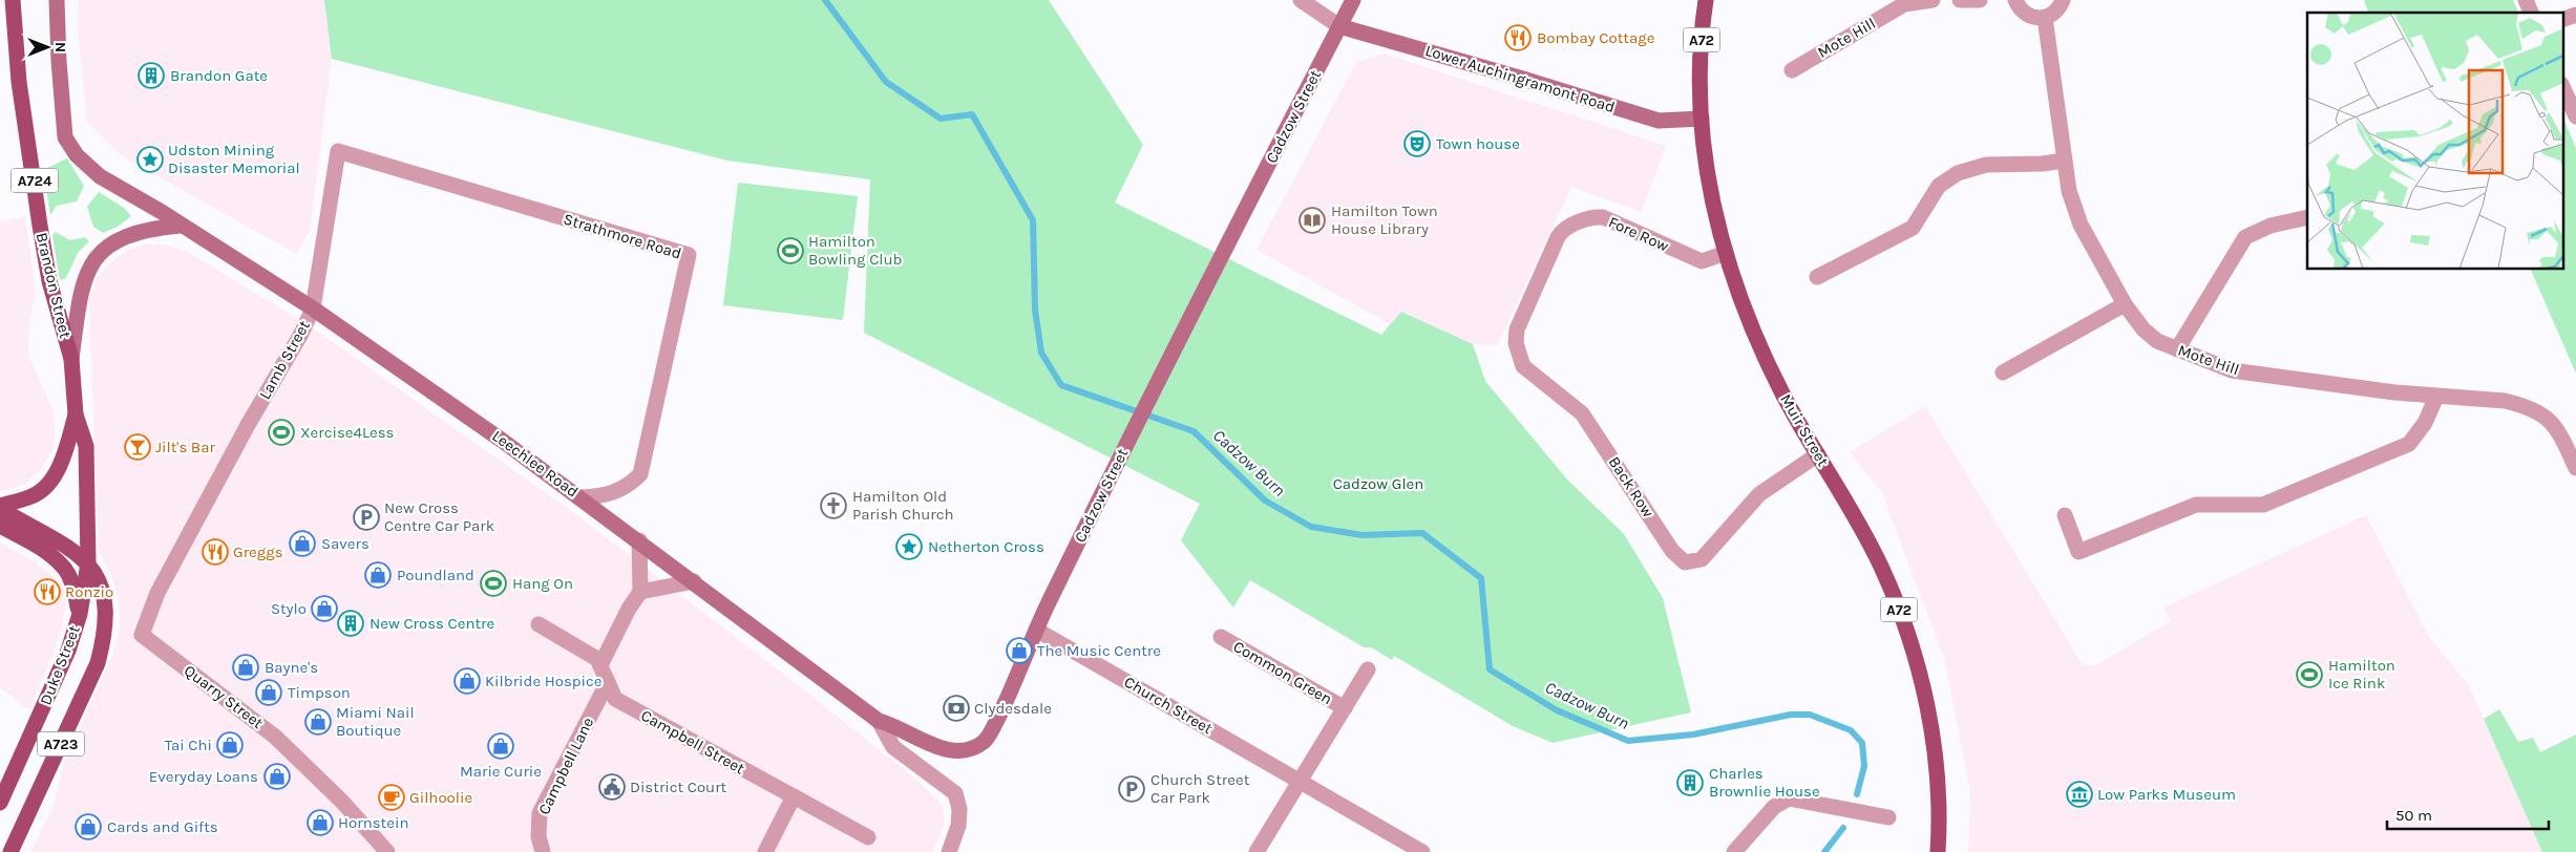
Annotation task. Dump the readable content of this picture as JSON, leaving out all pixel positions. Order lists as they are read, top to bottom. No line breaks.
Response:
{"streets":{"main road":["A72","Lower Auchingramont Road","Cadzow Street","A724","Brandon Street","Muir Street","Leechlee Road","Duke Street","A723"],"street":["Mote Hill","Fore Row","Strathmore Road","Lamb Street","Back Row","Common Green","Quarry Street","Church Street","Campbell Street","Campbell Lane"]},"crossings":[["Lower Auchingramont Road","Cadzow Street"],["Lower Auchingramont Road","Muir Street"],["Cadzow Street","Leechlee Road"],["Cadzow Street","Church Street"],["Fore Row","Muir Street"],["Fore Row","Back Row"],["Strathmore Road","Lamb Street"],["Strathmore Road","Leechlee Road"],["Brandon Street","Duke Street"],["Brandon Street","A723"],["Lamb Street","Leechlee Road"],["Lamb Street","Quarry Street"],["Muir Street","Back Row"],["Duke Street","A723"],["Campbell Street","Campbell Lane"]],"water":["Cadzow Burn"],"parks":["Cadzow Glen"],"places":{"restaurant":["Bombay Cottage","Greggs","Ronzio"],"building":["Brandon Gate","New Cross Centre","Charles Brownlie House"],"theatre":["Town house"],"place":["Udston Mining Disaster Memorial","Netherton Cross"],"library":["Hamilton Town House Library"],"sports":["Hamilton Bowling Club","Xercise4Less","Hang On","Hamilton Ice Rink"],"bar":["Jilt's Bar"],"church":["Hamilton Old Parish Church"],"parking":["New Cross Centre Car Park","Church Street Car Park"],"shop":["Savers","Poundland","Stylo","The Music Centre","Bayne's","Kilbride Hospice","Timpson","Miami Nail Boutique","Tai Chi","Marie Curie","Everyday Loans","Hornstein","Cards and Gifts"],"bank":["Clydesdale"],"public building":["District Court"],"museum":["Low Parks Museum"],"cafe":["Gilhoolie"]},"scale_bar":"50 m","north":"right"}
